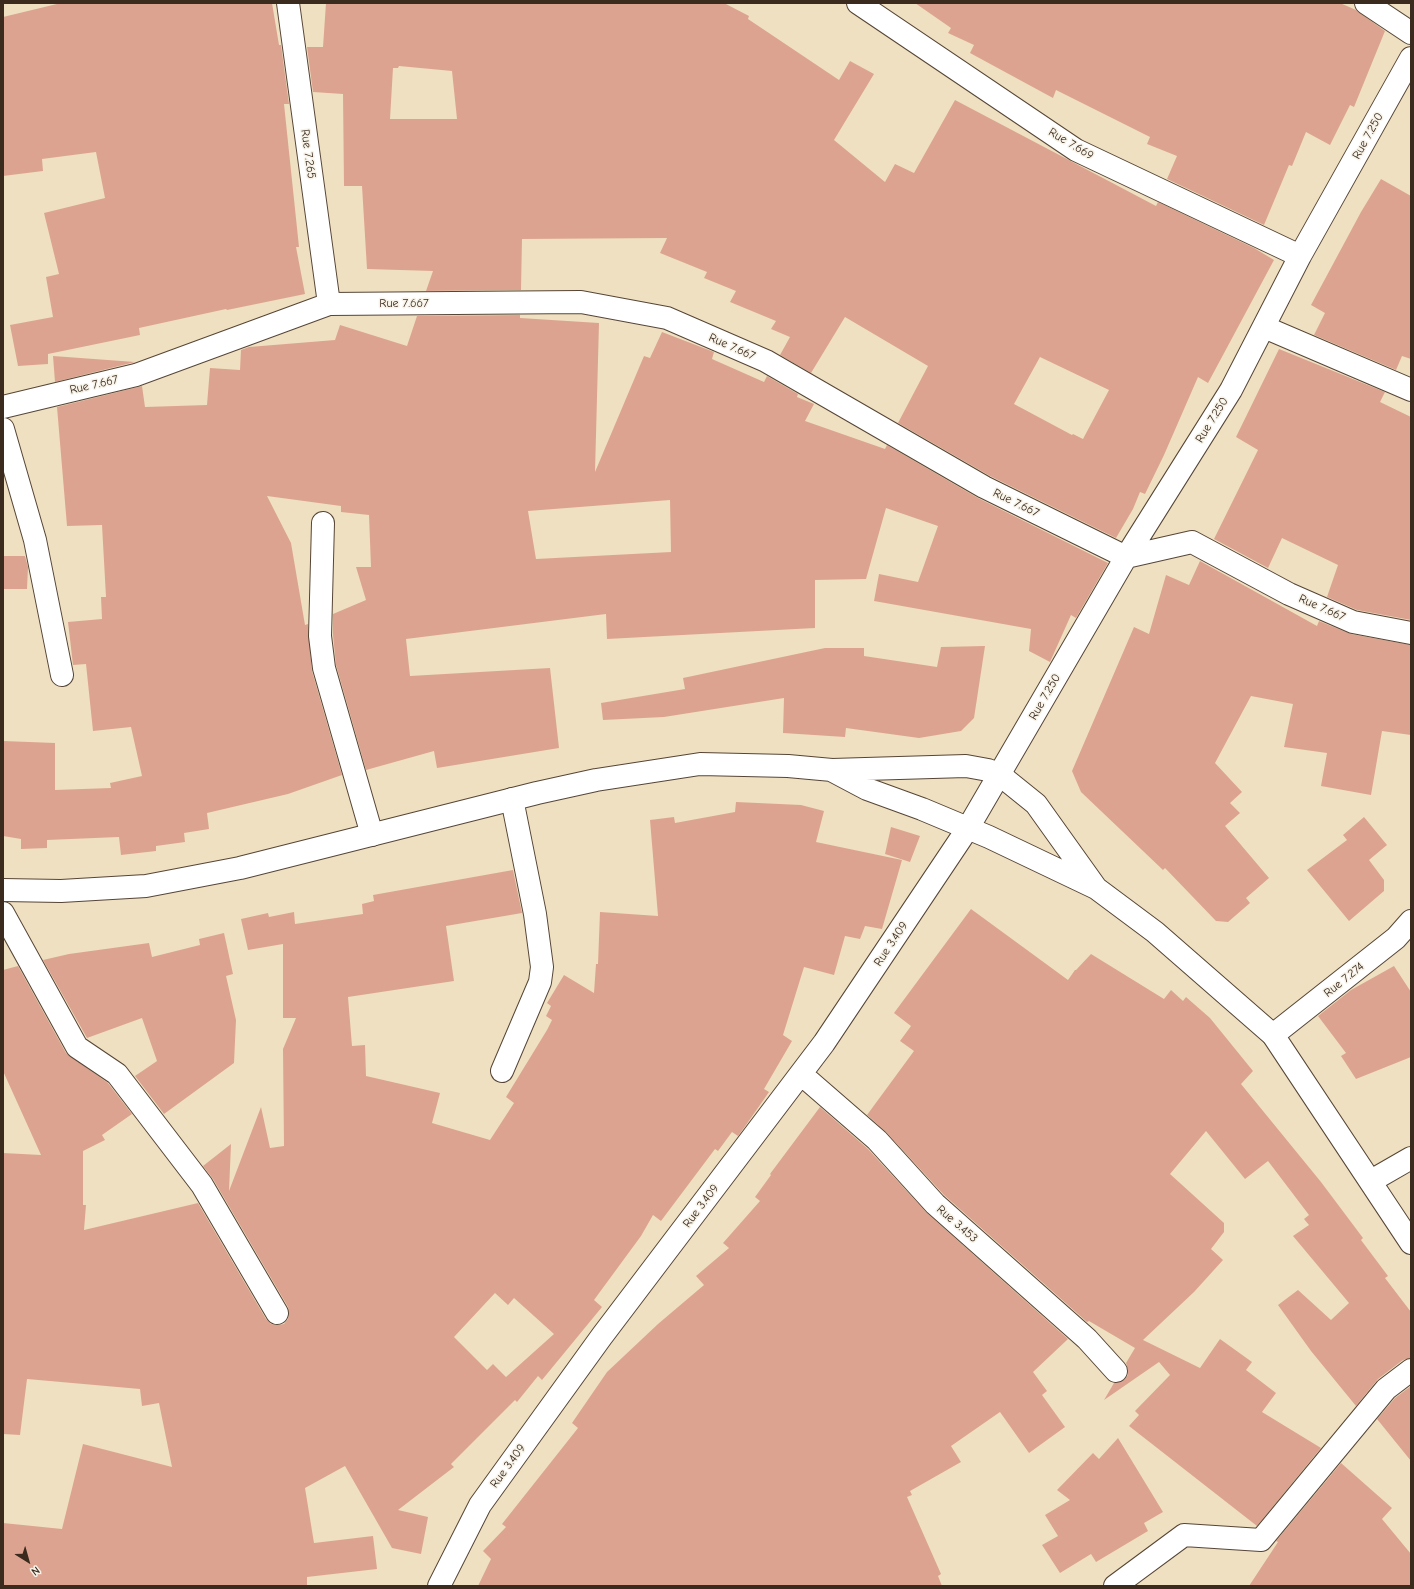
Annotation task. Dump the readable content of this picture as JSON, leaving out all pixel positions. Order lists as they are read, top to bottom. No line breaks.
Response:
{"streets":{"street":["Rue 7.250","Rue 7.669","Rue 7.265","Rue 7.667","Rue 3.409","Rue 7.274","Rue 3.453"]},"crossings":[["Rue 7.250","Rue 7.669"],["Rue 7.250","Rue 7.667"],["Rue 7.250","Rue 3.409"],["Rue 7.265","Rue 7.667"],["Rue 3.409","Rue 3.453"]],"north":"bottom right"}
